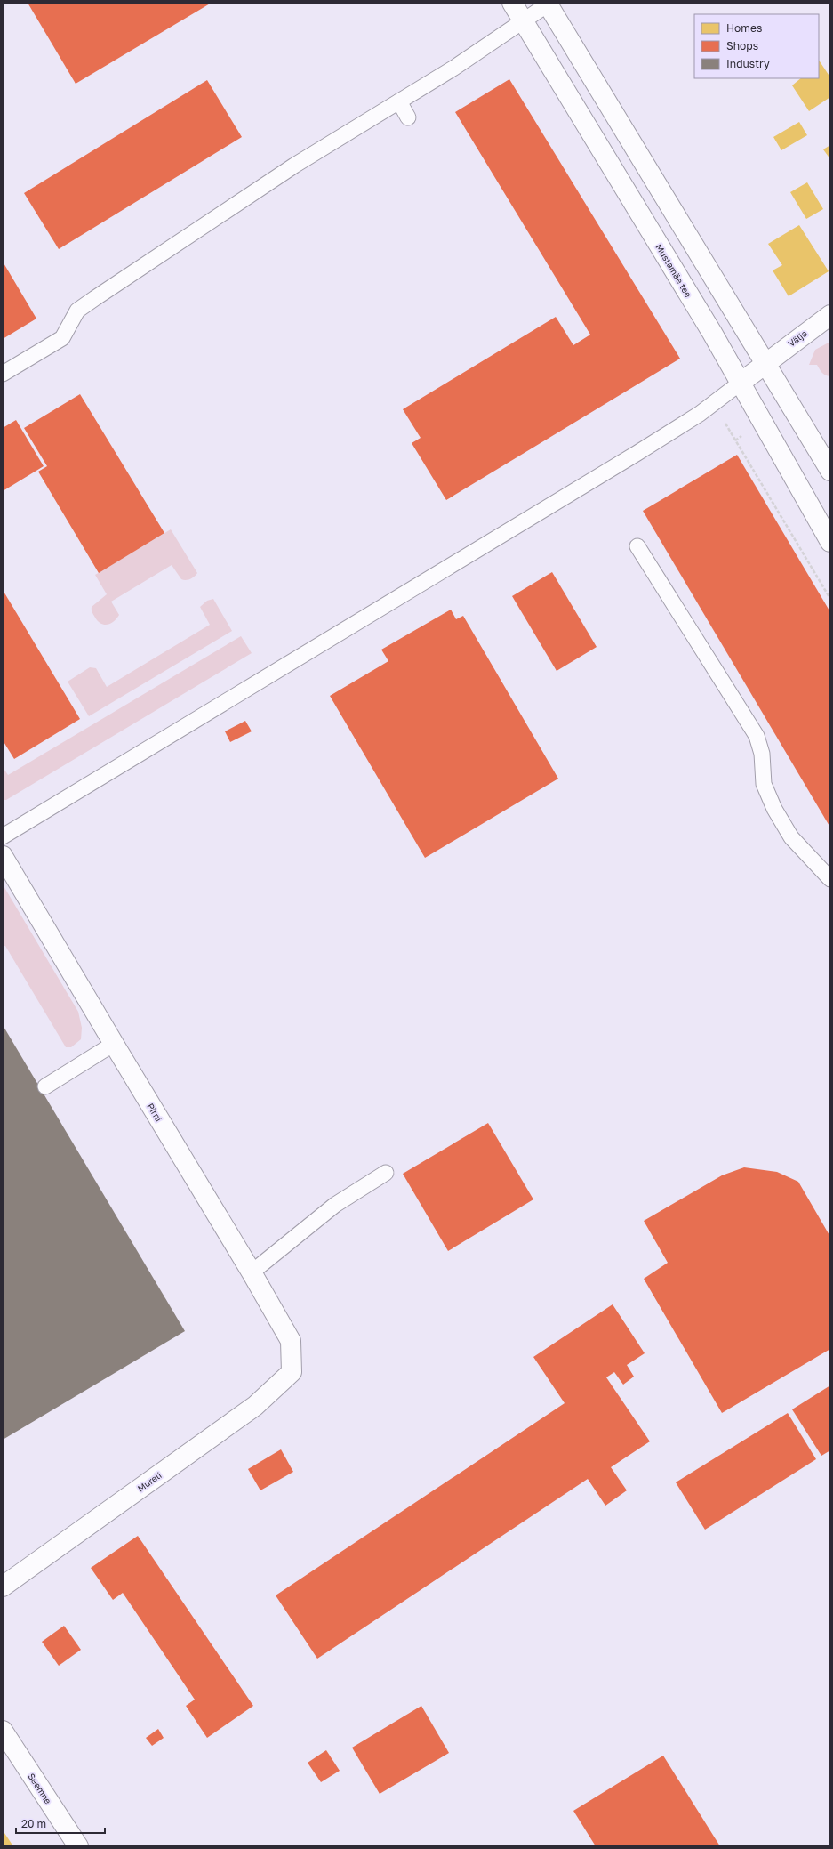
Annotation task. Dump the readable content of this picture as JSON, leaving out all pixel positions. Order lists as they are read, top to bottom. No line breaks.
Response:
{"streets":{"street":["Mustamäe tee","Välja","Pirni","Mureli","Seemne"]},"crossings":[["Mustamäe tee","Välja"],["Pirni","Mureli"]],"legend":["Homes","Shops","Industry"],"scale_bar":"20 m"}
